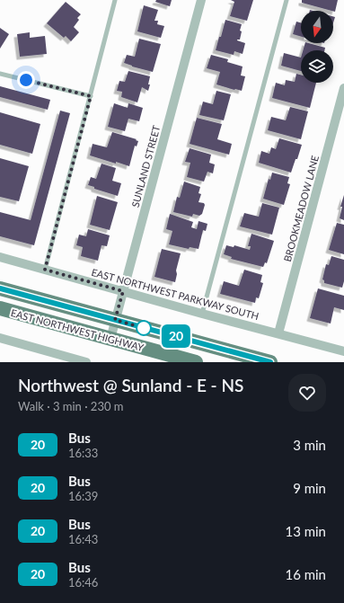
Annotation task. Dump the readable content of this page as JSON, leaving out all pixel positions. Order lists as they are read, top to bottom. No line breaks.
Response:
{"streets":{"main road":["EAST NORTHWEST HIGHWAY"],"street":["SUNLAND STREET","BROOKMEADOW LANE","EAST NORTHWEST PARKWAY SOUTH"]},"crossings":[["SUNLAND STREET","EAST NORTHWEST PARKWAY SOUTH"],["SUNLAND STREET","EAST NORTHWEST HIGHWAY"],["BROOKMEADOW LANE","EAST NORTHWEST PARKWAY SOUTH"]],"lines":["bus line 20"],"north":"bottom","page":{"on_map":"20","heading":["Northwest @ Sunland - E - NS","Walk · 3 min · 230 m"],"list":[{"mark":"20","name":"Bus","note":"16:33","value":"3 min"},{"mark":"20","name":"Bus","note":"16:39","value":"9 min"},{"mark":"20","name":"Bus","note":"16:43","value":"13 min"},{"mark":"20","name":"Bus","note":"16:46","value":"16 min"}]}}
